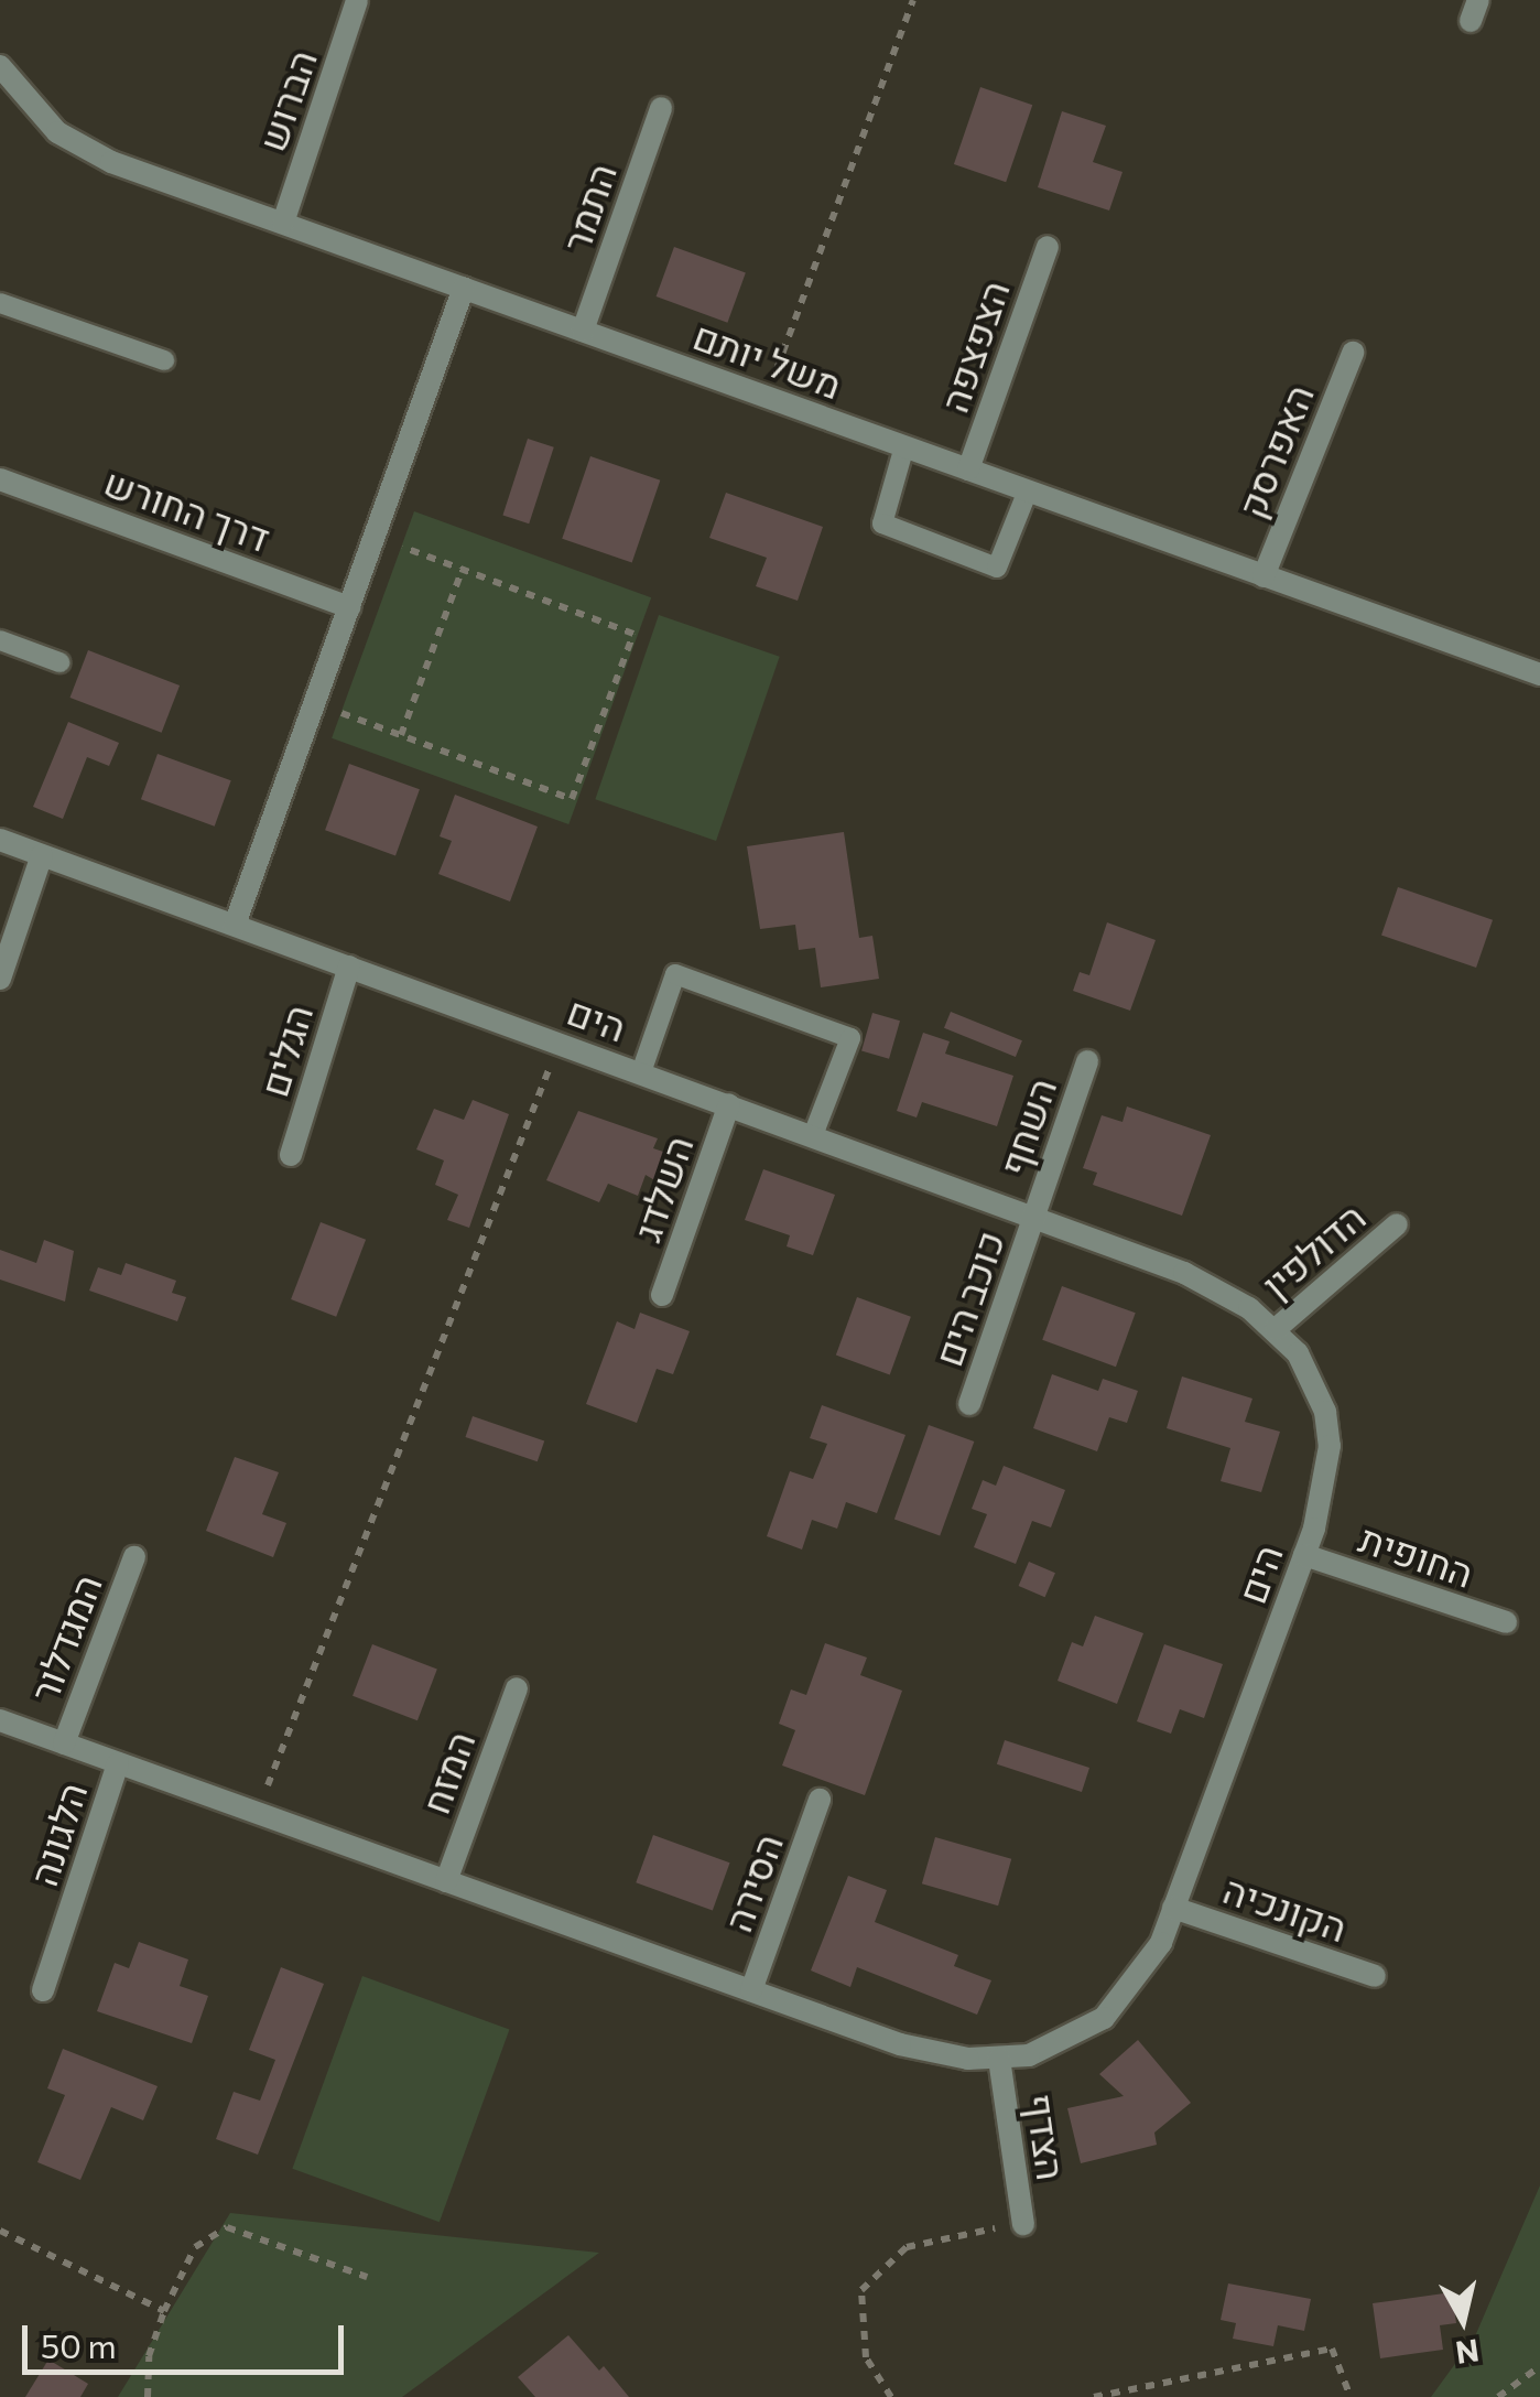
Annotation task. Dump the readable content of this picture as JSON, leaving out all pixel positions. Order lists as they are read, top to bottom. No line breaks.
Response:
{"streets":{"street":["הברוש","התמר","הצפצפה","משל יותם","האפרסק","דרך החורש","הים","הגלים","השחף","השלדג","הדולפין","כוכב הים","החופית","המגדלור","המזח","הלגונה","הסירה","הקונכיה","הצדף"]},"crossings":[["הברוש","משל יותם"],["התמר","משל יותם"],["הצפצפה","משל יותם"],["משל יותם","האפרסק"],["הים","הגלים"],["הים","השחף"],["הים","השלדג"],["הים","הדולפין"],["הים","כוכב הים"],["הים","החופית"],["הים","המגדלור"],["הים","המזח"],["הים","הלגונה"],["הים","הסירה"],["הים","הקונכיה"],["הים","הצדף"],["השחף","כוכב הים"]],"scale_bar":"50 m","north":"bottom"}
